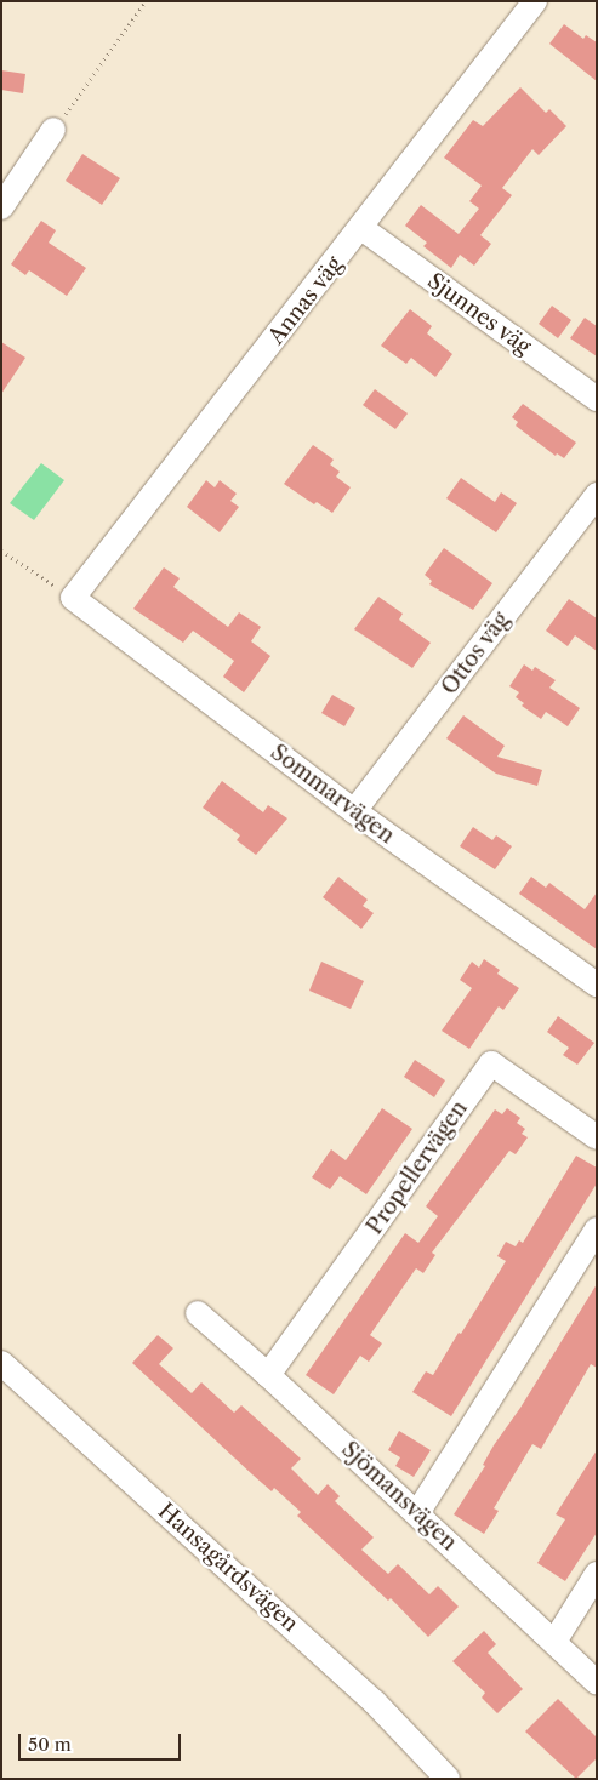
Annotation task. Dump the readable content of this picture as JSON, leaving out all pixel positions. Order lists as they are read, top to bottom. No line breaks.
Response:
{"streets":{"street":["Annas väg","Sjunnes väg","Ottos väg","Sommarvägen","Propellervägen","Sjömansvägen","Hansagårdsvägen"]},"crossings":[["Annas väg","Sjunnes väg"],["Annas väg","Sommarvägen"],["Ottos väg","Sommarvägen"],["Propellervägen","Sjömansvägen"]],"scale_bar":"50 m"}
